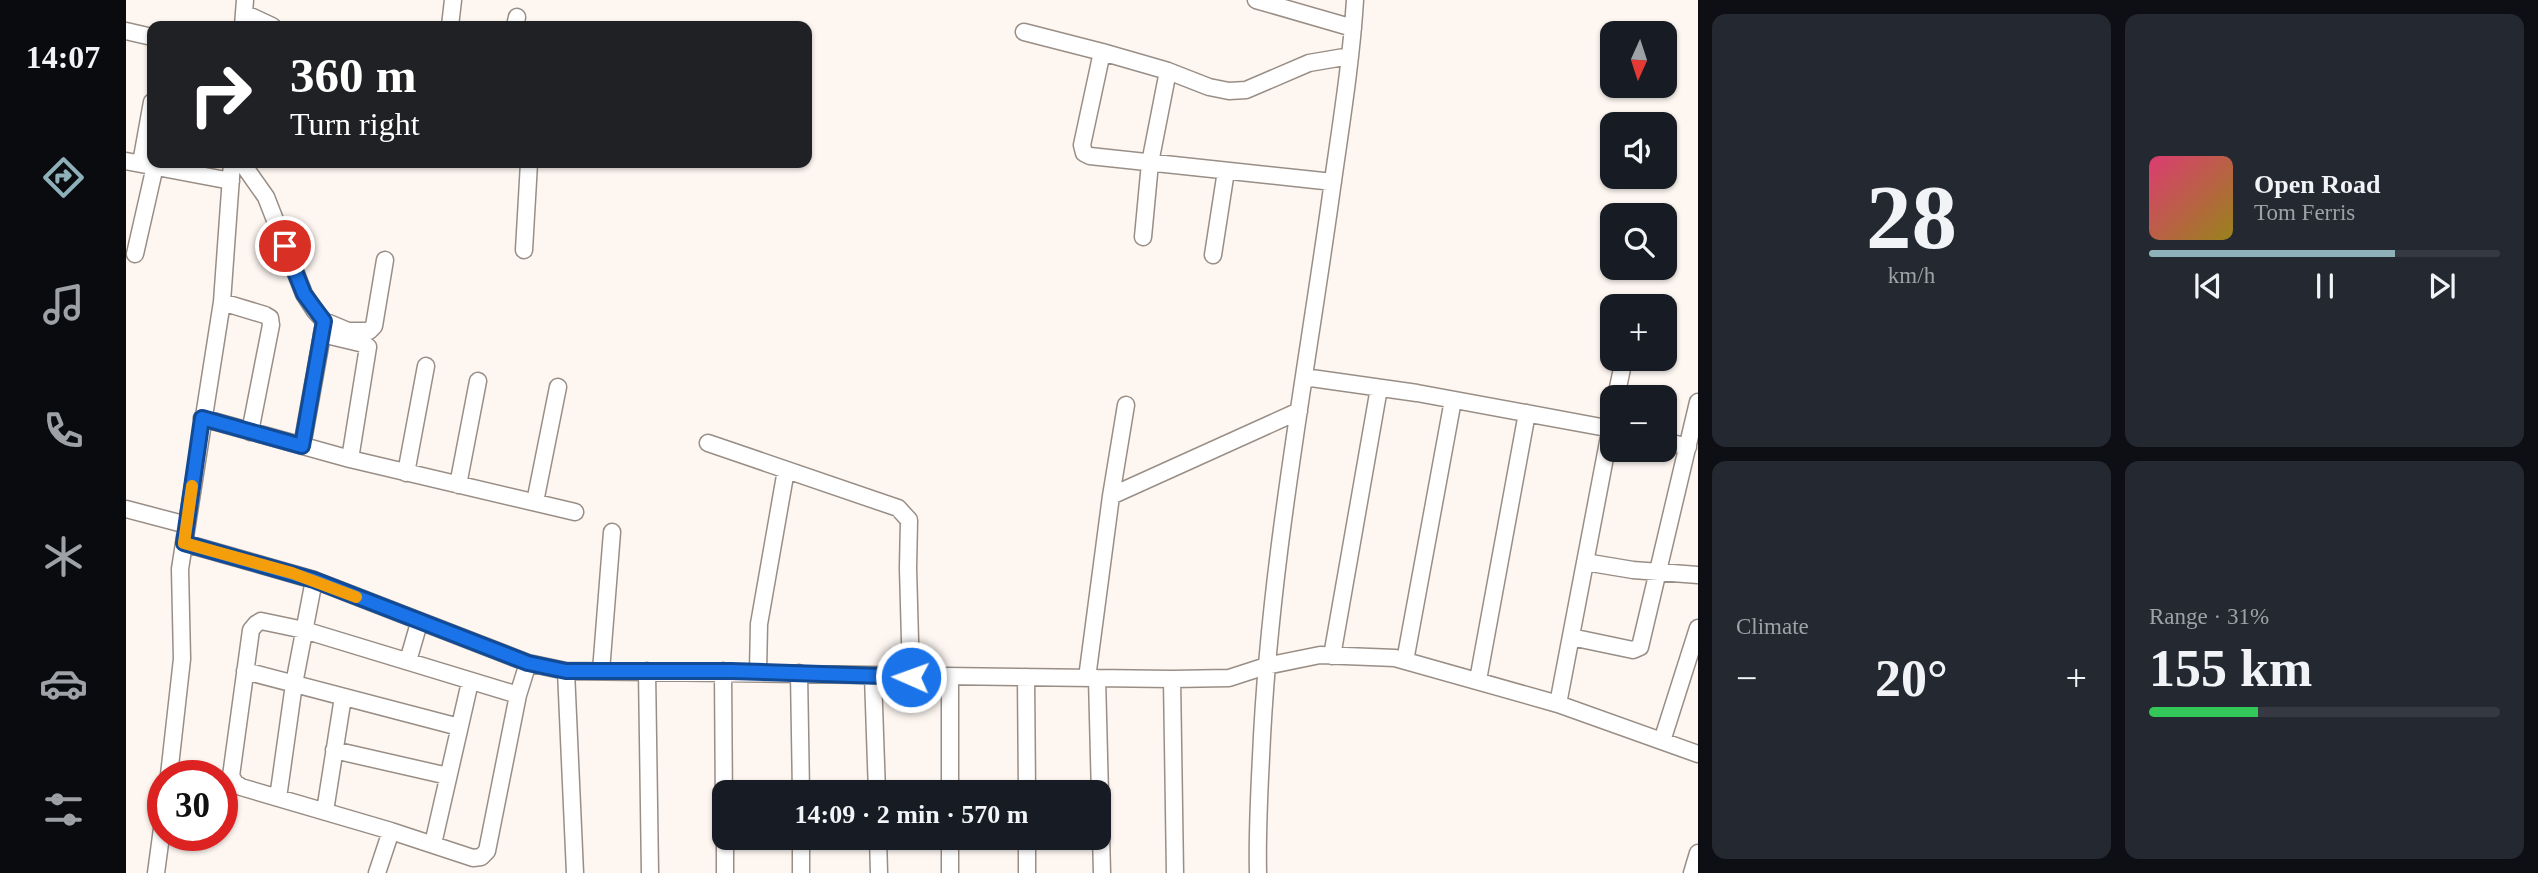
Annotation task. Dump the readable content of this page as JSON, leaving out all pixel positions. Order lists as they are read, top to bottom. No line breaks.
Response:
{"north":"bottom","page":{"tabs":"14:07","tile":[["28","km/h"],"Climate",["Range · 31%","155 km"]],"map_buttons":["+","−"],"turn":["360 m","Turn right"],"song":["Open Road","Tom Ferris"],"heat":["−","20°","+"],"limit":"30","trip":"14:09 · 2 min · 570 m"}}
